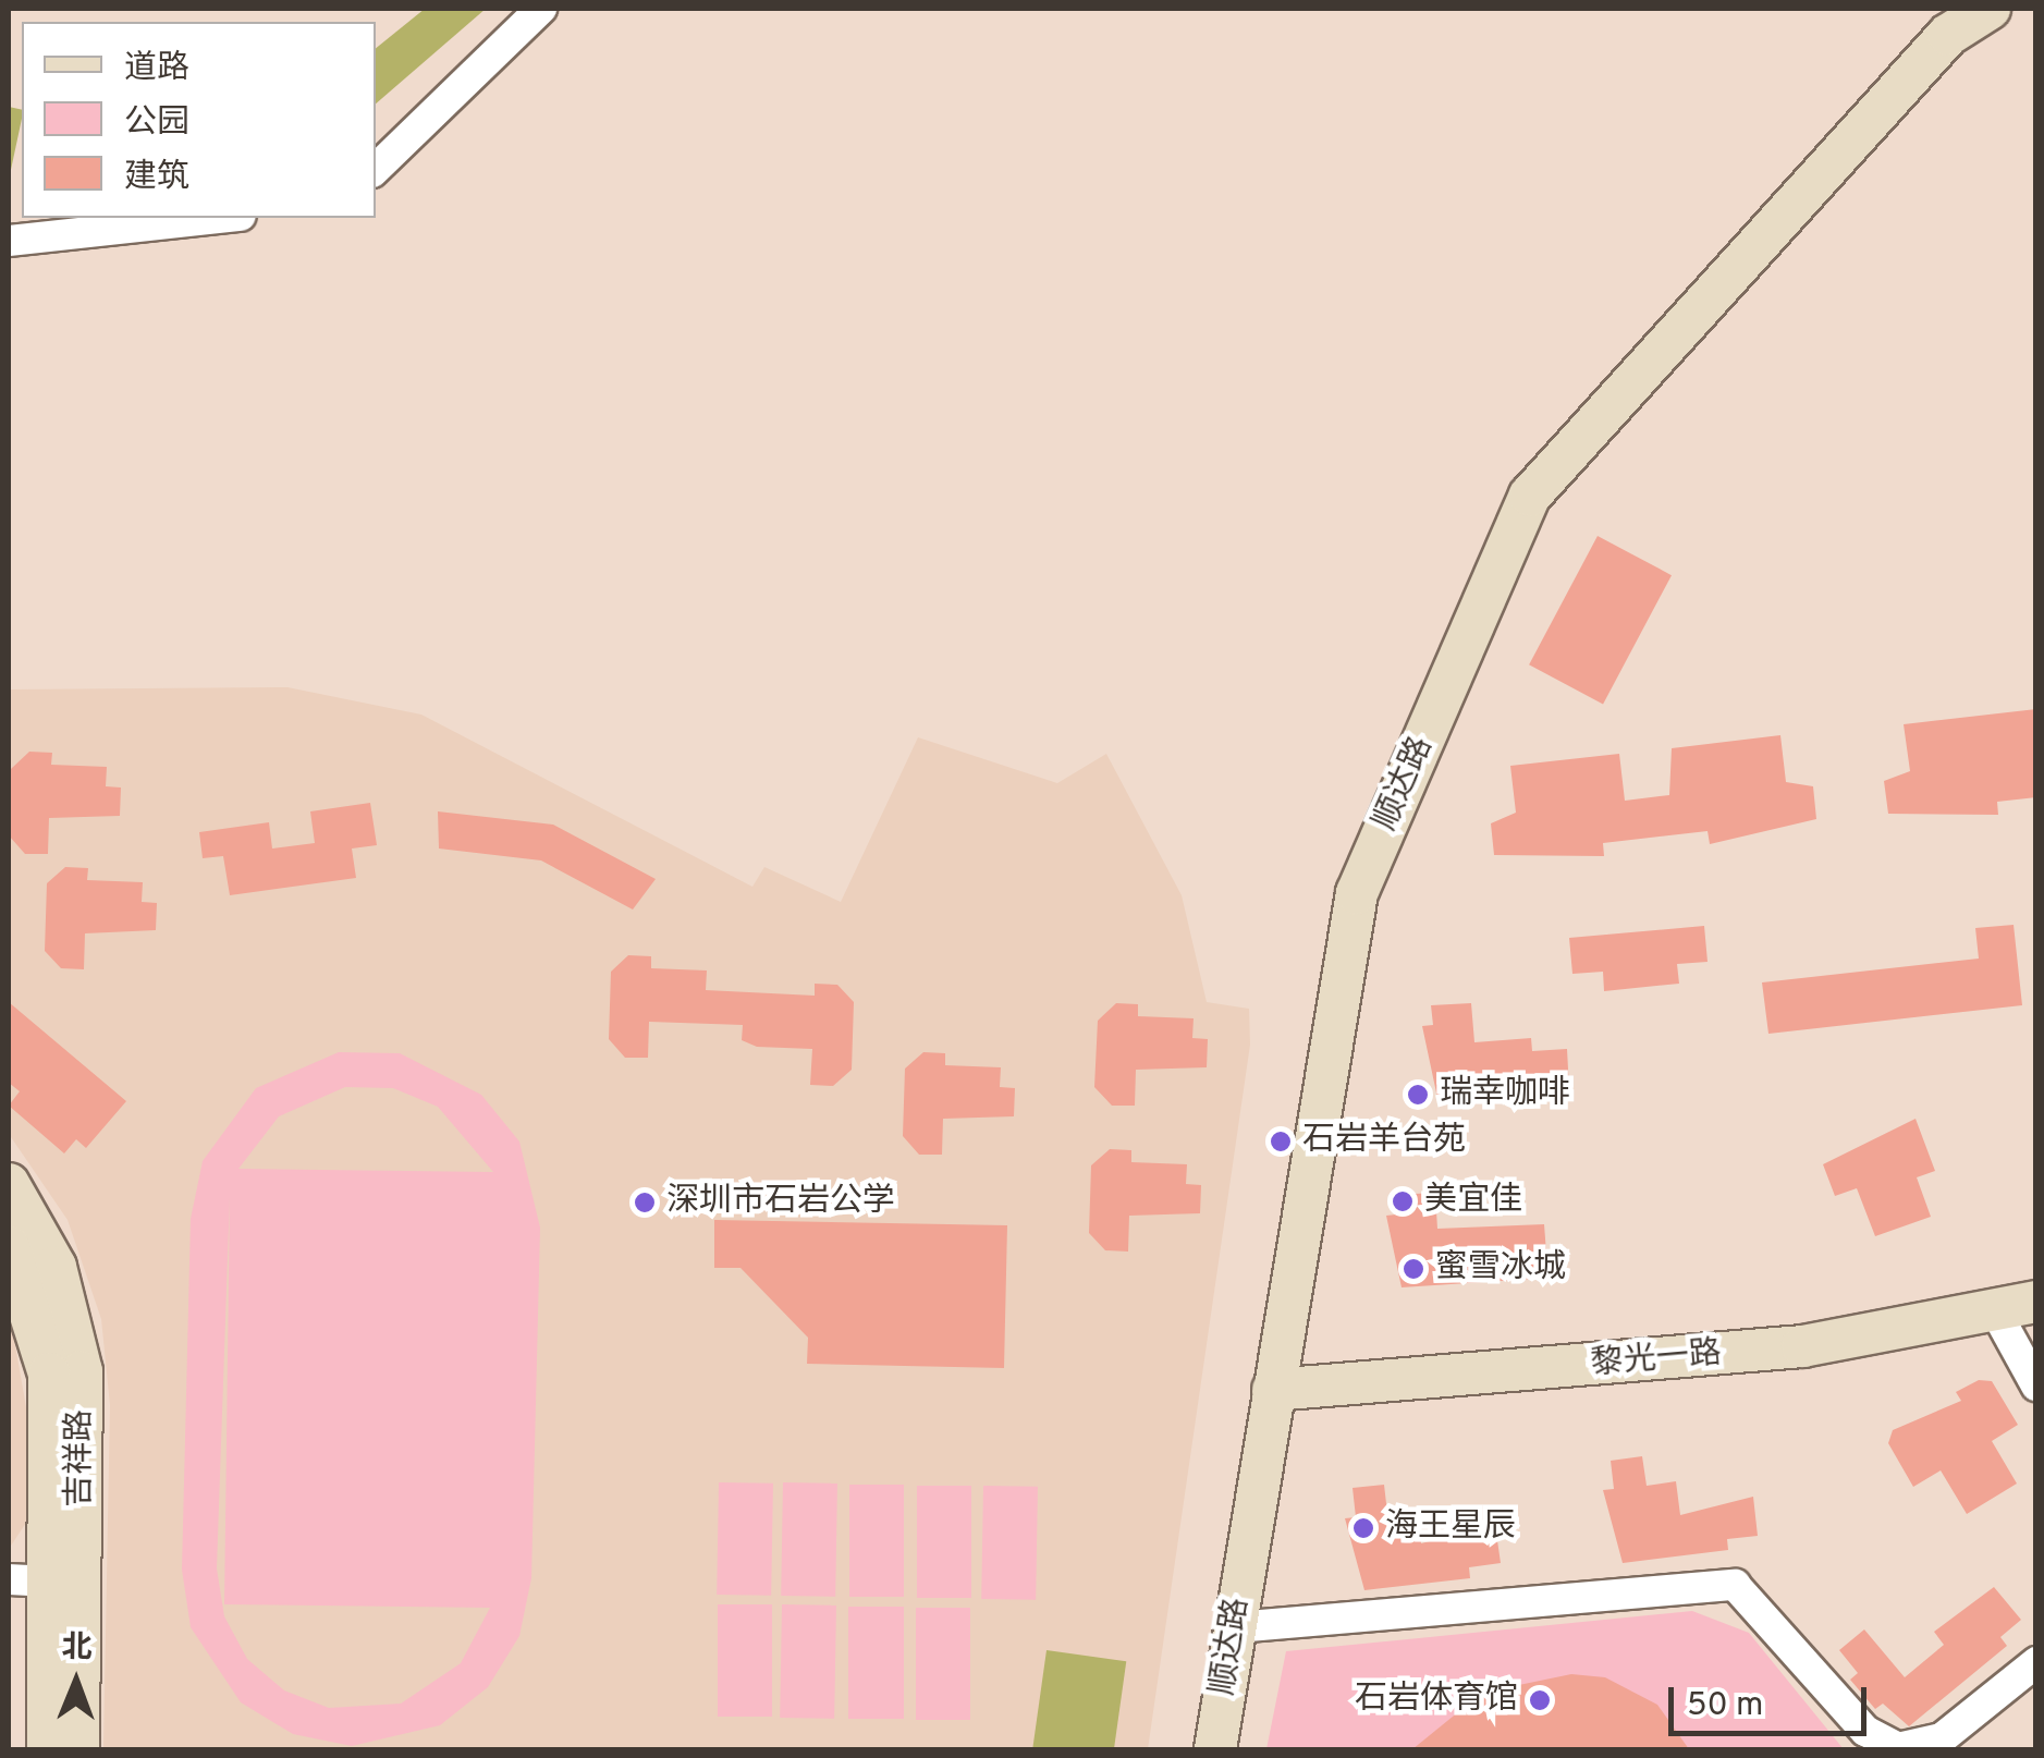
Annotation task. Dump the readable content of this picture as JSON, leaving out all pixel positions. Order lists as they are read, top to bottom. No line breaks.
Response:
{"streets":{"street":["顺达路","黎光一路","吉祥路"]},"crossings":[["顺达路","黎光一路"]],"places":["瑞幸咖啡","石岩羊台苑","美宜佳","深圳市石岩公学","蜜雪冰城","海王星辰","石岩体育馆"],"legend":["道路","公园","建筑"],"scale_bar":"50 m","north":"top"}
